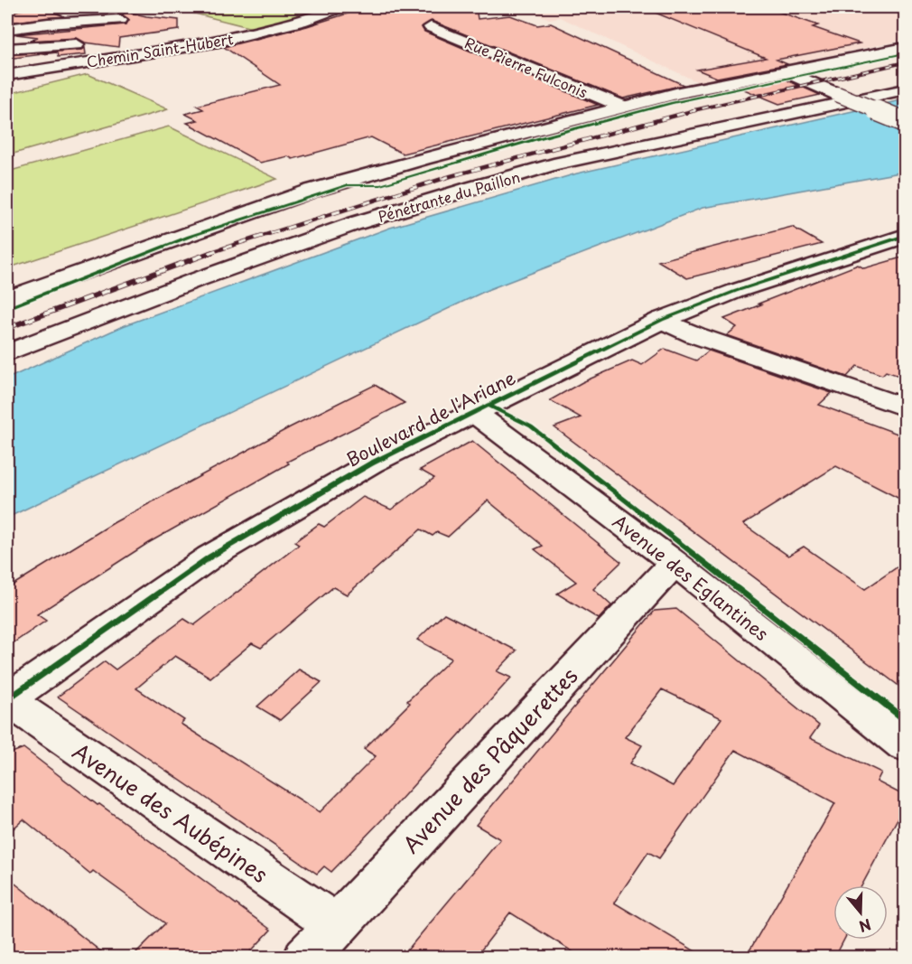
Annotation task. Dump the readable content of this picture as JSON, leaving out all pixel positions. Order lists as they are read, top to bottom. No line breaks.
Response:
{"streets":{"street":["Chemin Saint-Hubert","Rue Pierre Fulconis","Pénétrante du Paillon","Boulevard de l'Ariane","Avenue des Eglantines","Avenue des Pâquerettes","Avenue des Aubépines"]},"crossings":[["Boulevard de l'Ariane","Avenue des Eglantines"],["Boulevard de l'Ariane","Avenue des Aubépines"],["Avenue des Eglantines","Avenue des Pâquerettes"],["Avenue des Pâquerettes","Avenue des Aubépines"]],"north":"bottom"}
